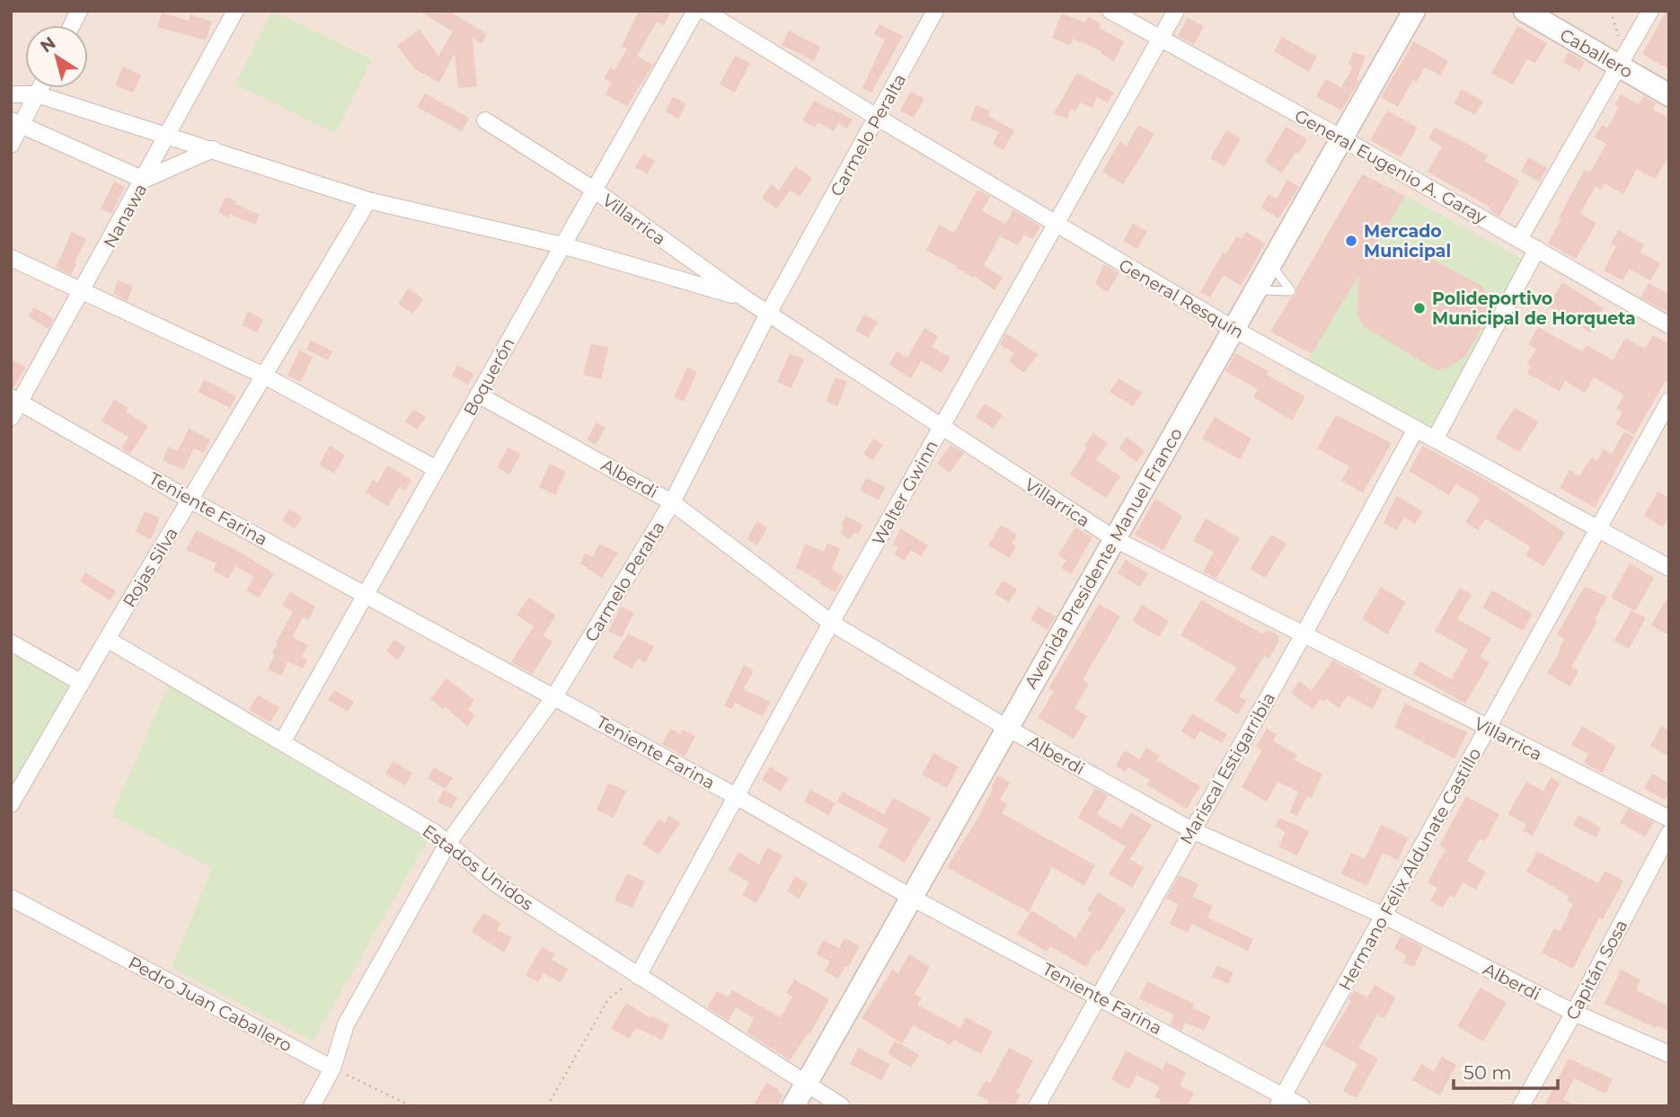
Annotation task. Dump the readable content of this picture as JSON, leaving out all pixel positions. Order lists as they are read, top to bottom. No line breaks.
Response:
{"streets":{"main road":["Caballero","Avenida Presidente Manuel Franco"],"street":["Carmelo Peralta","General Eugenio A. Garay","Nanawa","Villarrica","General Resquín","Boquerón","Alberdi","Walter Gwinn","Teniente Farina","Rojas Silva","Mariscal Estigarribia","Estados Unidos","Hermano Félix Aldunate Castillo","Capitán Sosa","Pedro Juan Caballero"]},"crossings":[["Carmelo Peralta","Villarrica"],["Carmelo Peralta","General Resquín"],["Carmelo Peralta","Alberdi"],["Carmelo Peralta","Teniente Farina"],["Carmelo Peralta","Estados Unidos"],["Carmelo Peralta","Pedro Juan Caballero"],["General Eugenio A. Garay","Walter Gwinn"],["General Eugenio A. Garay","Avenida Presidente Manuel Franco"],["Nanawa","Teniente Farina"],["Villarrica","Boquerón"],["Villarrica","Walter Gwinn"],["Villarrica","Avenida Presidente Manuel Franco"],["Villarrica","Mariscal Estigarribia"],["Villarrica","Hermano Félix Aldunate Castillo"],["General Resquín","Walter Gwinn"],["General Resquín","Avenida Presidente Manuel Franco"],["General Resquín","Mariscal Estigarribia"],["General Resquín","Hermano Félix Aldunate Castillo"],["Boquerón","Alberdi"],["Boquerón","Teniente Farina"],["Boquerón","Estados Unidos"],["Alberdi","Walter Gwinn"],["Alberdi","Avenida Presidente Manuel Franco"],["Alberdi","Mariscal Estigarribia"],["Alberdi","Hermano Félix Aldunate Castillo"],["Alberdi","Capitán Sosa"],["Walter Gwinn","Teniente Farina"],["Walter Gwinn","Estados Unidos"],["Teniente Farina","Avenida Presidente Manuel Franco"],["Teniente Farina","Rojas Silva"],["Teniente Farina","Mariscal Estigarribia"],["Teniente Farina","Hermano Félix Aldunate Castillo"],["Avenida Presidente Manuel Franco","Estados Unidos"],["Rojas Silva","Estados Unidos"]],"places":["Mercado Municipal","Polideportivo Municipal de Horqueta"],"scale_bar":"50 m","north":"top left"}
